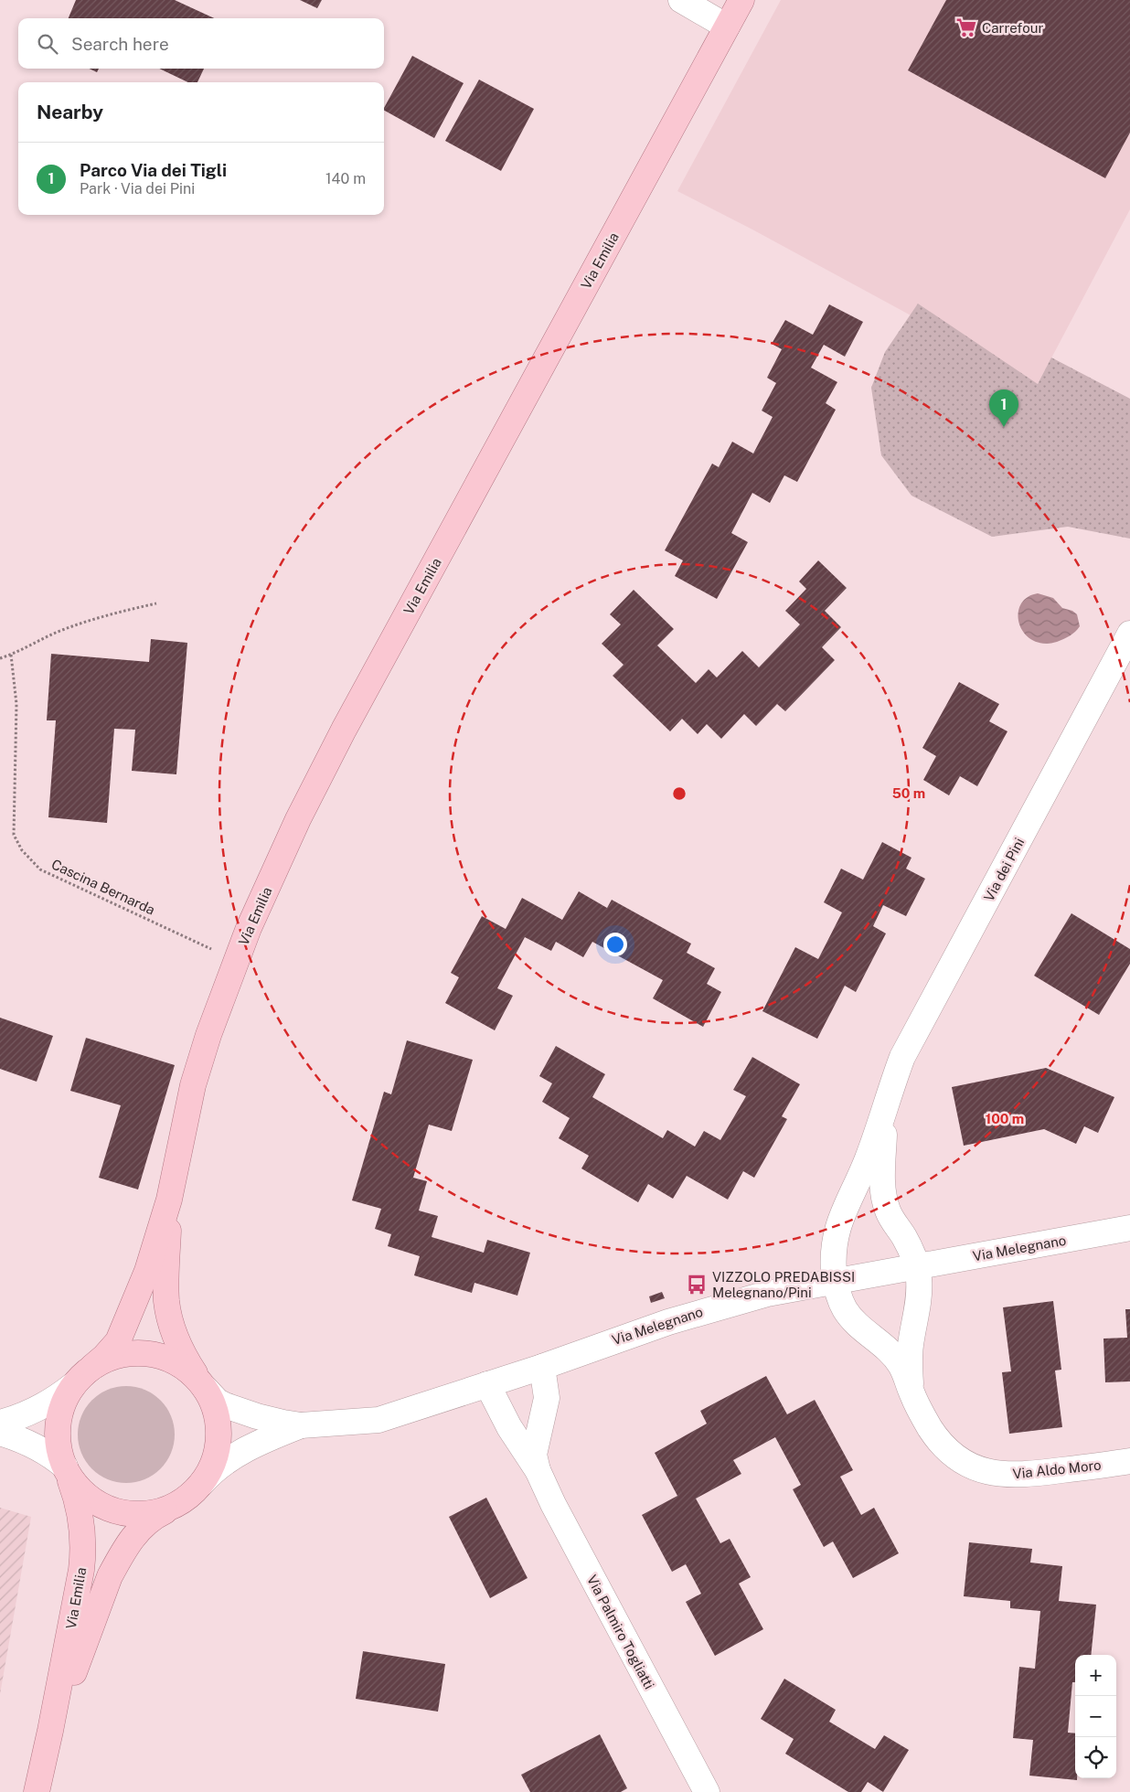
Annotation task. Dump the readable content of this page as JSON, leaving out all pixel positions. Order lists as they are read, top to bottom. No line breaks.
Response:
{"streets":{"main road":["Via Emilia"],"street":["Via dei Pini","Via Melegnano","Via Aldo Moro","Via Palmiro Togliatti"],"path":["Cascina Bernarda"]},"crossings":[["Via Emilia","Cascina Bernarda"],["Via Emilia","Via Melegnano"],["Via dei Pini","Via Melegnano"],["Via dei Pini","Via Aldo Moro"],["Via Melegnano","Via Aldo Moro"],["Via Melegnano","Via Palmiro Togliatti"]],"places":{"supermarket":["Carrefour"],"bus stop":["VIZZOLO PREDABISSI Melegnano/Pini"]},"page":{"search":"Search here","heading":"Nearby","list":[{"mark":"1","name":"Parco Via dei Tigli","note":"Park · Via dei Pini","value":"140 m"}],"pins":"1","map_buttons":["+","−"]},"rings":["50 m","100 m"]}
